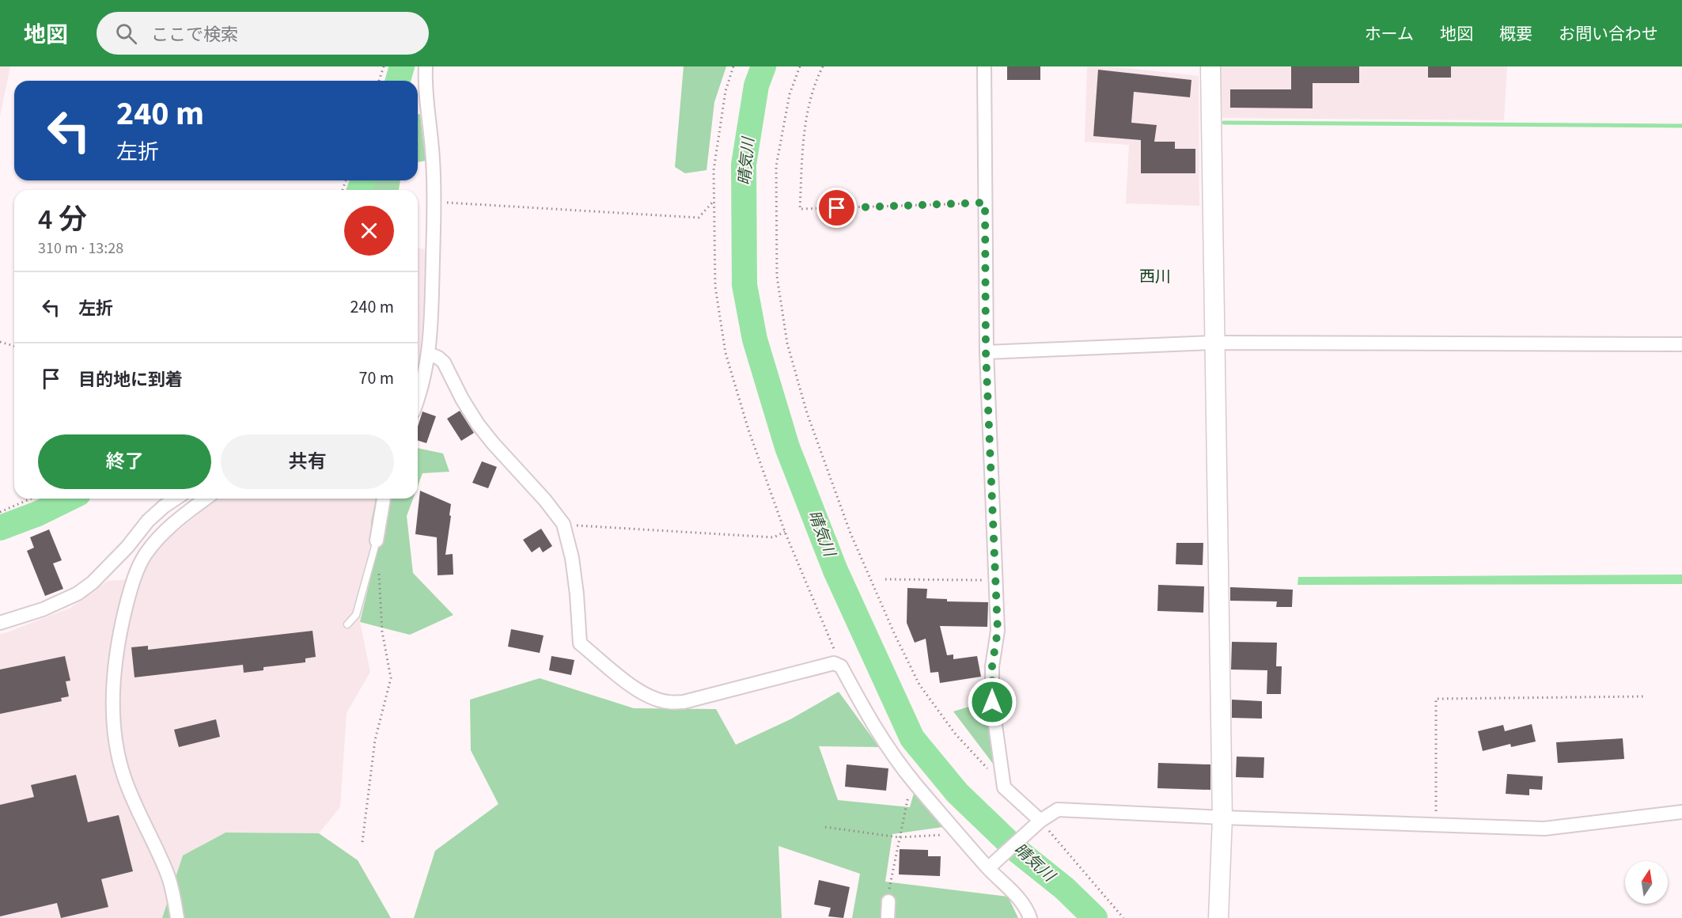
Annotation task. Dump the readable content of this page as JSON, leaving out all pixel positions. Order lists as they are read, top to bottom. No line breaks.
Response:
{"districts":["西川"],"water":["晴気川"],"north":"top","page":{"header":"地図","search":"ここで検索","nav":["ホーム","地図","概要","お問い合わせ"],"turn":["240 m","左折"],"heading":["4 分","310 m · 13:28"],"list":[{"name":"左折","value":"240 m"},{"name":"目的地に到着","value":"70 m"}],"buttons":["終了","共有"]}}
